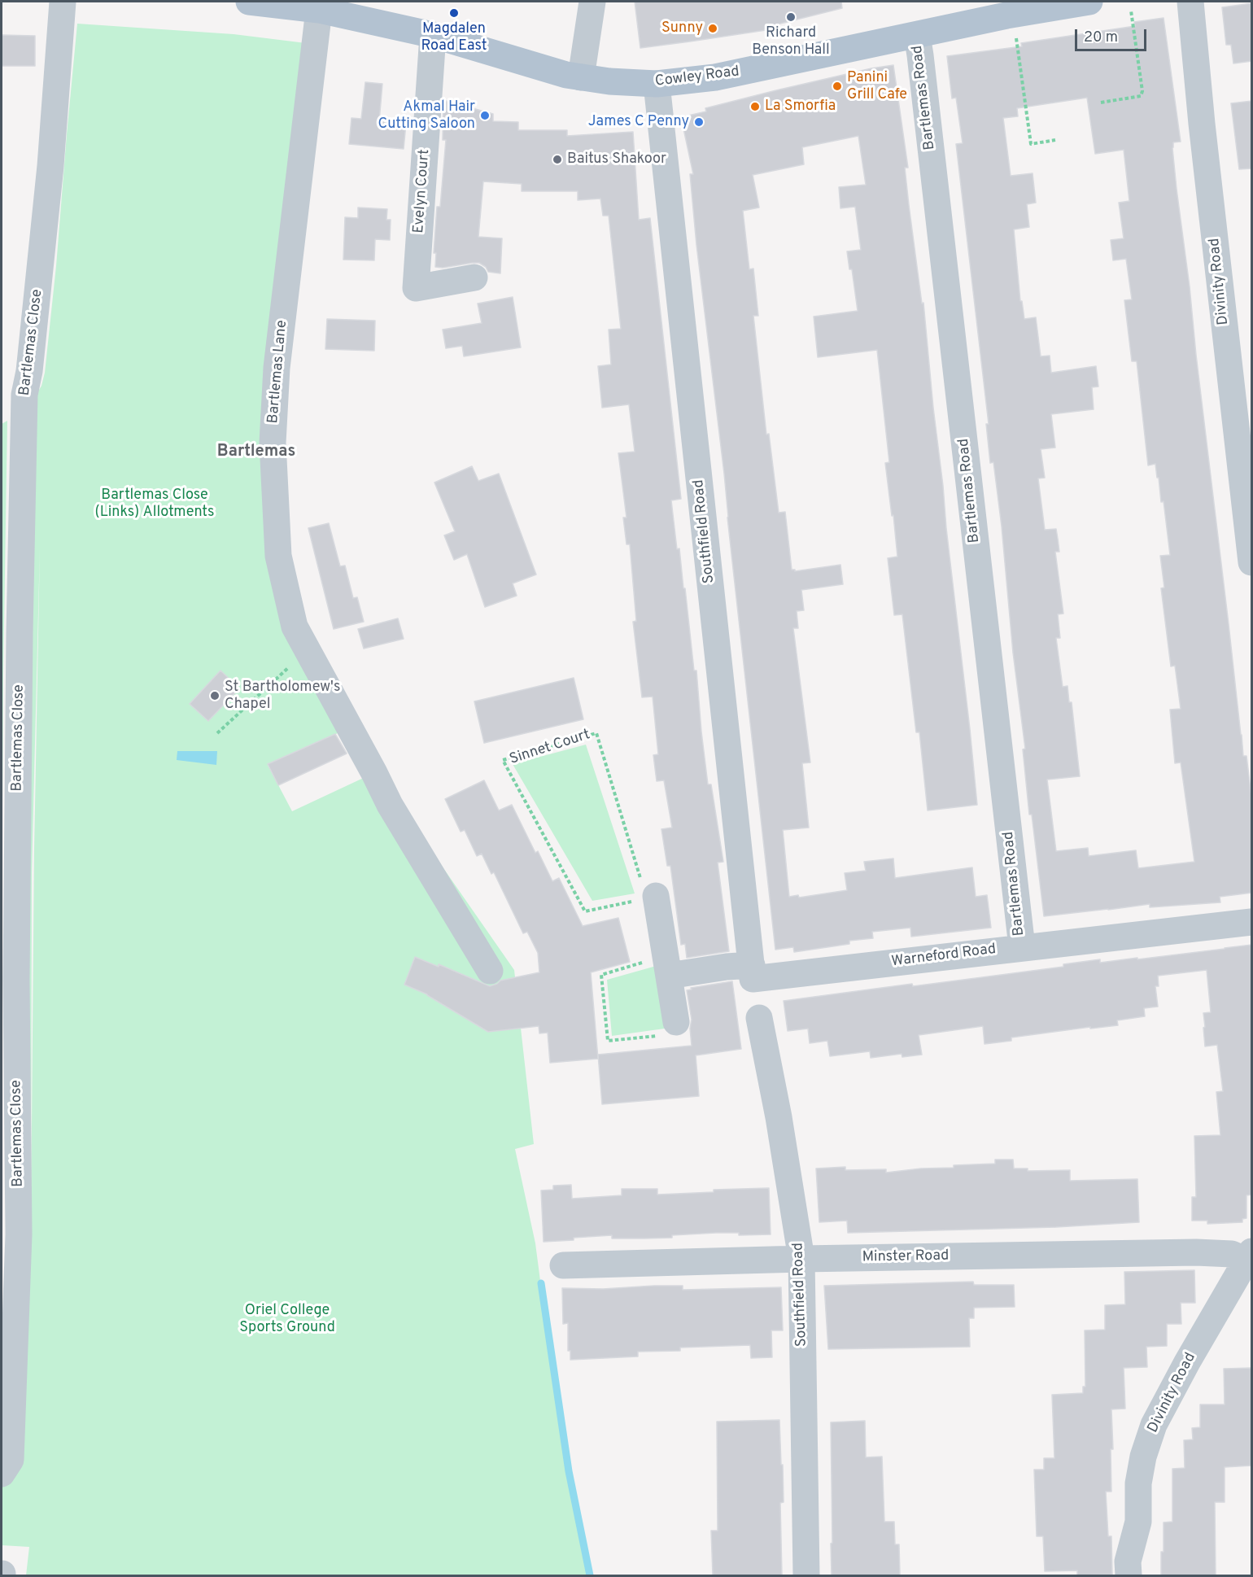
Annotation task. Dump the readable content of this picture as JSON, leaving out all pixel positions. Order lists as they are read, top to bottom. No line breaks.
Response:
{"streets":{"main road":["Cowley Road"],"street":["Bartlemas Road","Evelyn Court","Divinity Road","Bartlemas Close","Bartlemas Lane","Southfield Road","Warneford Road","Minster Road"],"path":["Sinnet Court"]},"crossings":[["Cowley Road","Bartlemas Road"],["Cowley Road","Evelyn Court"],["Cowley Road","Bartlemas Lane"],["Cowley Road","Southfield Road"],["Bartlemas Road","Warneford Road"],["Divinity Road","Minster Road"],["Southfield Road","Warneford Road"],["Southfield Road","Minster Road"]],"districts":["Bartlemas"],"parks":["Bartlemas Close (Links) Allotments","Oriel College Sports Ground"],"places":["Magdalen Road East","Richard Benson Hall","Sunny","Panini Grill Cafe","La Smorfia","Akmal Hair Cutting Saloon","James C Penny","Baitus Shakoor","St Bartholomew's Chapel"],"scale_bar":"20 m"}
